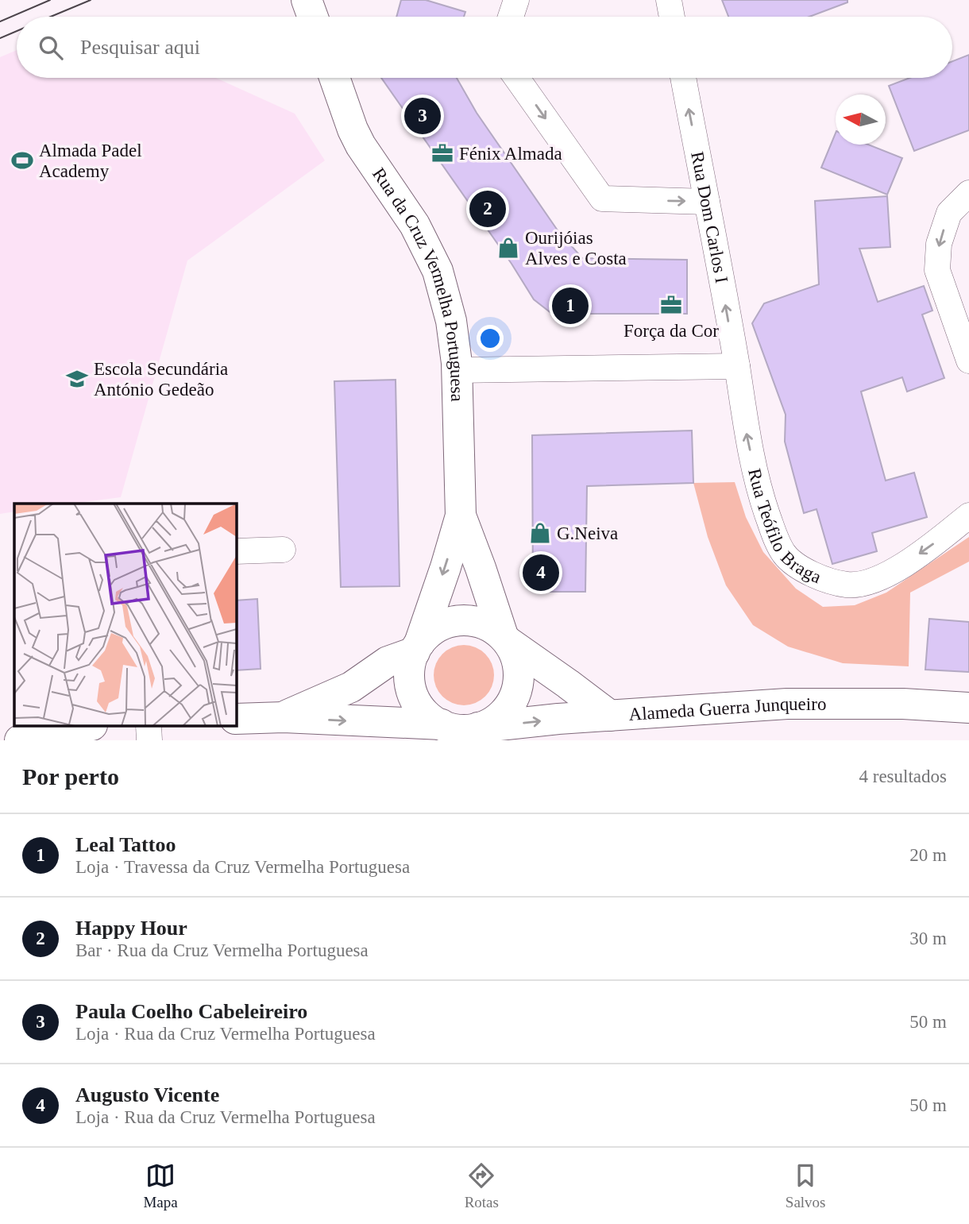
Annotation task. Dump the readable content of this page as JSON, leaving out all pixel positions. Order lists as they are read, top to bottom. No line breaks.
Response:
{"streets":{"street":["Rua Dom Carlos I","Rua da Cruz Vermelha Portuguesa","Rua Teófilo Braga","Alameda Guerra Junqueiro"]},"crossings":[["Rua Dom Carlos I","Rua Teófilo Braga"],["Rua da Cruz Vermelha Portuguesa","Alameda Guerra Junqueiro"]],"places":{"office":["Fénix Almada","Força da Cor"],"sports":["Almada Padel Academy"],"shop":["Ourijóias Alves e Costa","G.Neiva"],"school or university":["Escola Secundária António Gedeão"]},"north":"left","page":{"search":"Pesquisar aqui","pins":["3","2","1","4"],"heading":["Por perto","4 resultados"],"list":[{"mark":"1","name":"Leal Tattoo","note":"Loja · Travessa da Cruz Vermelha Portuguesa","value":"20 m"},{"mark":"2","name":"Happy Hour","note":"Bar · Rua da Cruz Vermelha Portuguesa","value":"30 m"},{"mark":"3","name":"Paula Coelho Cabeleireiro","note":"Loja · Rua da Cruz Vermelha Portuguesa","value":"50 m"},{"mark":"4","name":"Augusto Vicente","note":"Loja · Rua da Cruz Vermelha Portuguesa","value":"50 m"}],"nav":["Mapa","Rotas","Salvos"]}}
